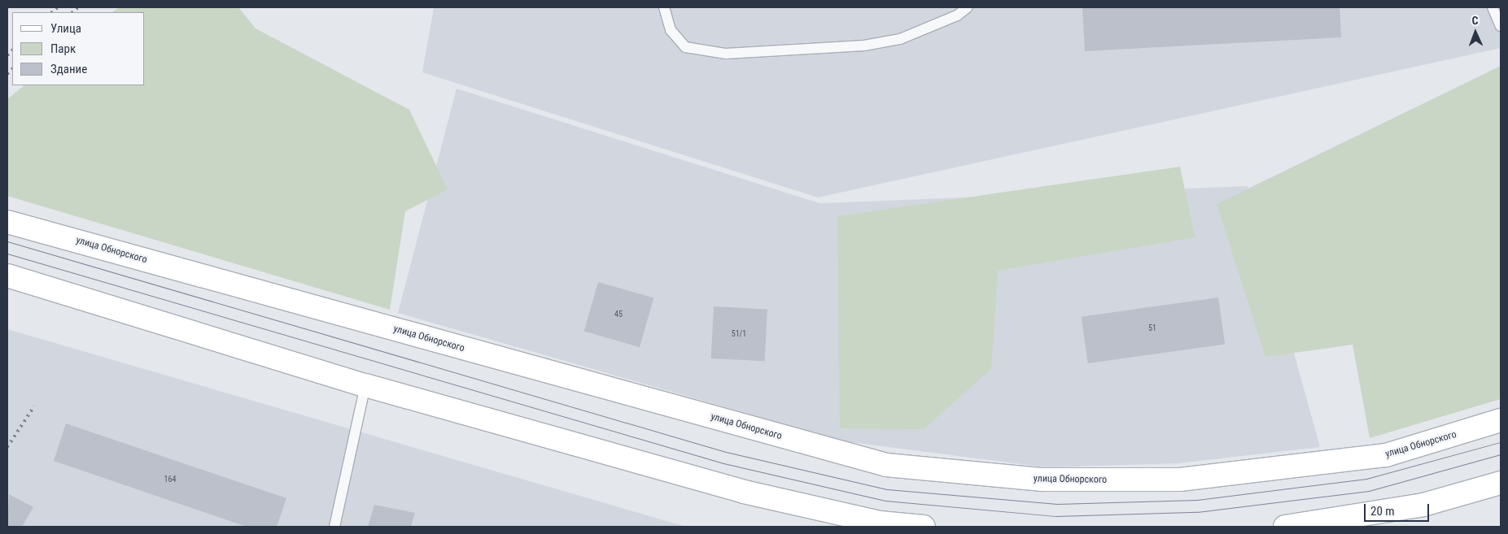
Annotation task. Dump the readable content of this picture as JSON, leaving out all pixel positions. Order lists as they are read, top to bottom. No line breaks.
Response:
{"streets":{"main road":["улица Обнорского"]},"house_numbers":["45","51","51/1","164"],"legend":["Улица","Парк","Здание"],"scale_bar":"20 m","north":"top"}
